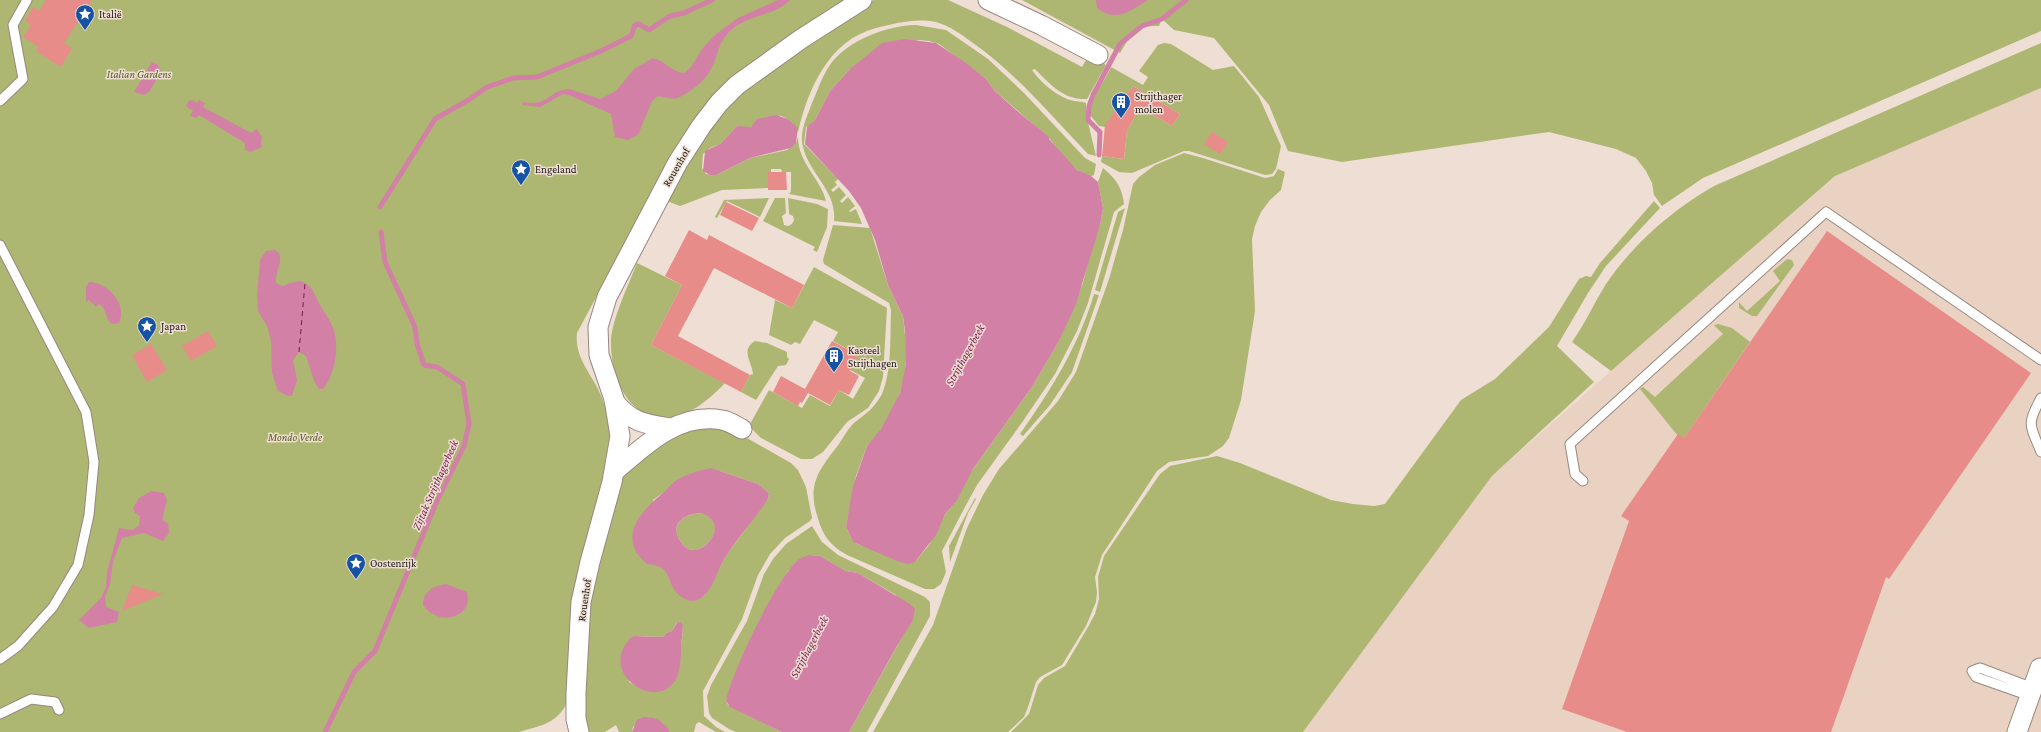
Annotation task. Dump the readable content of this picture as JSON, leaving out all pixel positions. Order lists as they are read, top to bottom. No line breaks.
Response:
{"streets":{"street":["Rouenhof"]},"water":["Strijthagerbeek","Zijtak Strijthagerbeek"],"parks":["Italian Gardens","Mondo Verde"],"places":{"place":["Italië","Engeland","Japan","Oostenrijk"],"building":["Strijthager molen","Kasteel Strijthagen"]}}
